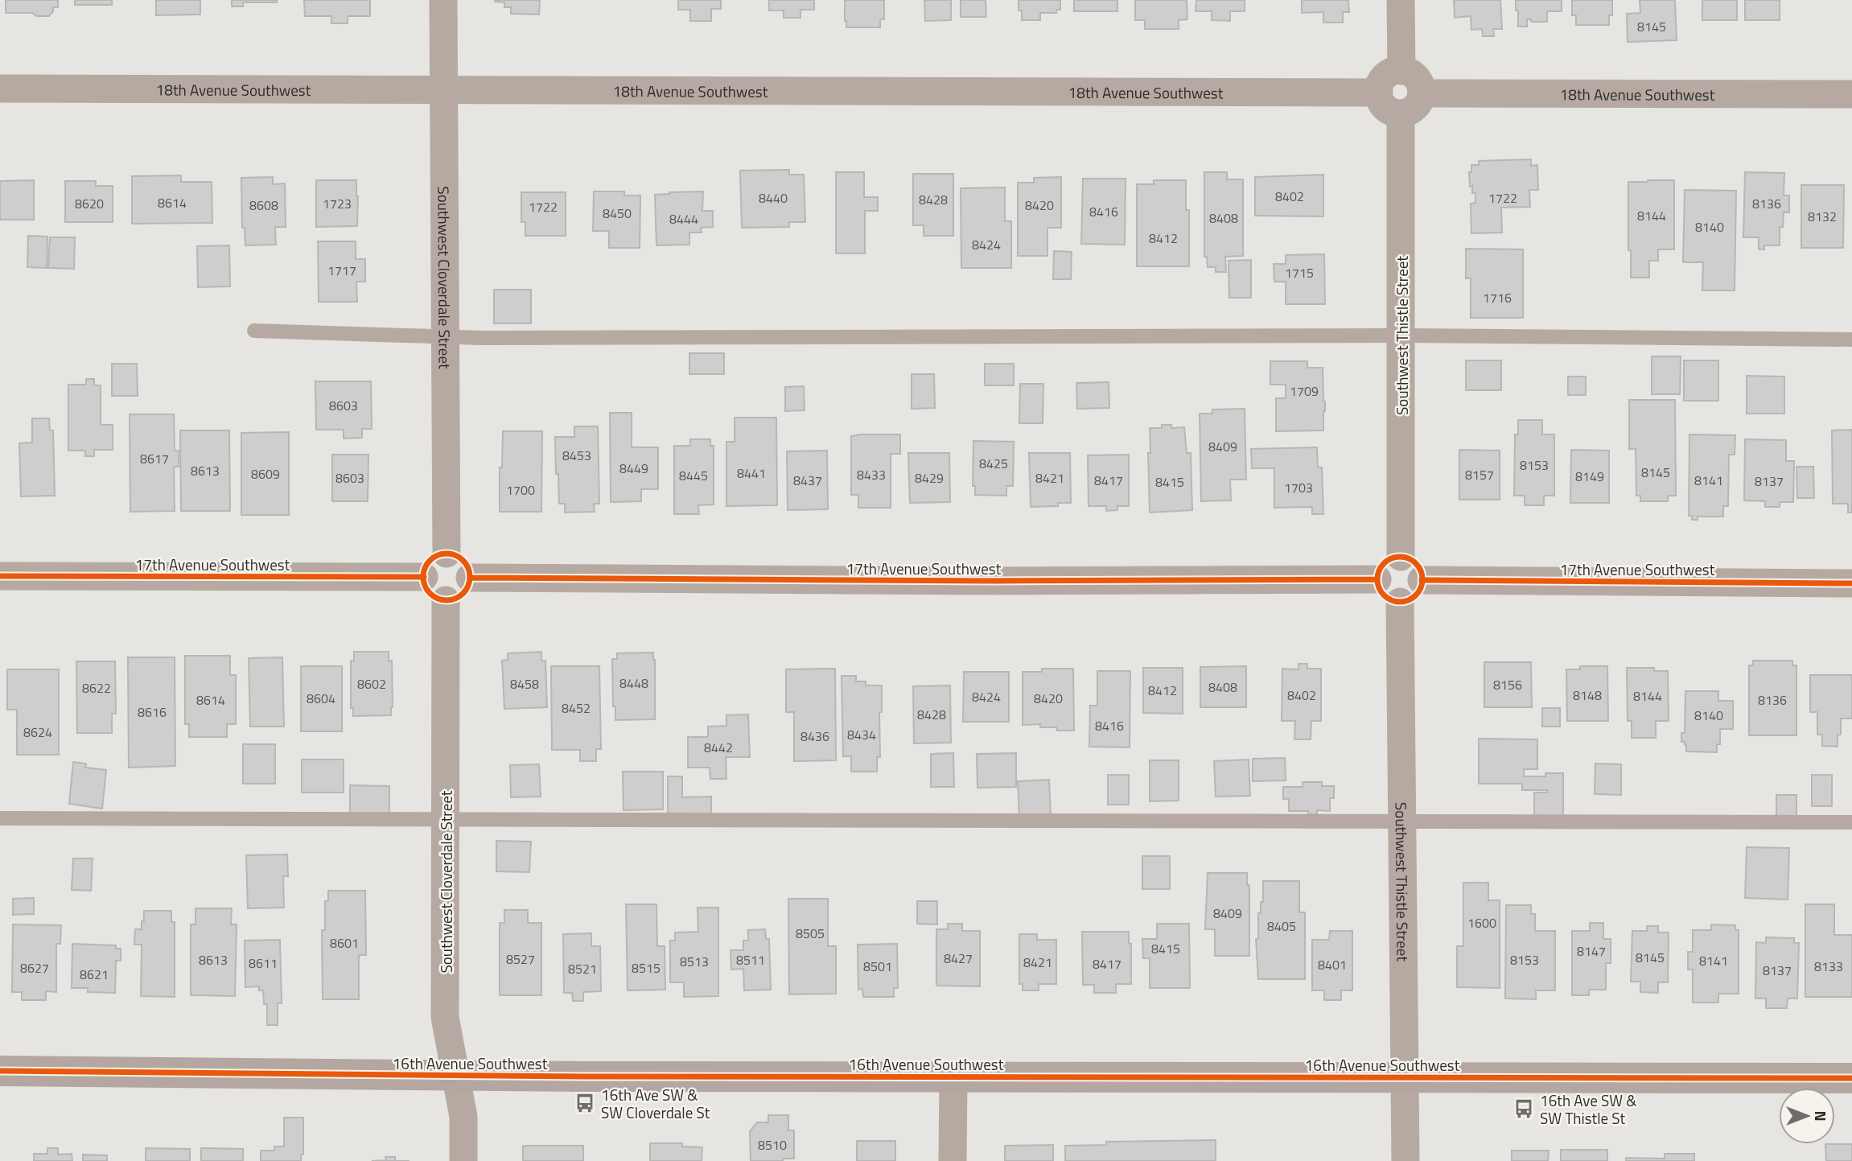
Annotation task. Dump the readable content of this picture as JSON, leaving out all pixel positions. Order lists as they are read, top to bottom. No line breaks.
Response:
{"streets":{"street":["18th Avenue Southwest","Southwest Cloverdale Street","Southwest Thistle Street","17th Avenue Southwest","16th Avenue Southwest"]},"crossings":[["18th Avenue Southwest","Southwest Cloverdale Street"],["18th Avenue Southwest","Southwest Thistle Street"],["Southwest Cloverdale Street","17th Avenue Southwest"],["Southwest Cloverdale Street","16th Avenue Southwest"],["Southwest Thistle Street","17th Avenue Southwest"],["Southwest Thistle Street","16th Avenue Southwest"]],"places":{"bus stop":["16th Ave SW & SW Cloverdale St","16th Ave SW & SW Thistle St"]},"house_numbers":["8145","8402","8440","1722","8428","8614","8620","1723","8136","8608","8420","1722","8416","8450","8144","8132","8408","8444","8140","8412","8424","1717","1715","1716","1709","8603","8409","8453","8617","8425","8153","8449","8613","8145","8441","8609","8433","8157","8445","8149","8603","8429","8421","8437","8417","8141","8137","8415","1703","1700","8448","8602","8458","8156","8408","8622","8412","8402","8148","8144","8424","8604","8420","8614","8136","8452","8616","8428","8140","8416","8624","8434","8436","8442","8409","1600","8405","8505","8601","8415","8147","8145","8427","8527","8613","8511","8153","8141","8513","8421","8611","8417","8401","8501","8133","8627","8515","8521","8137","8621","8510"],"north":"right"}
